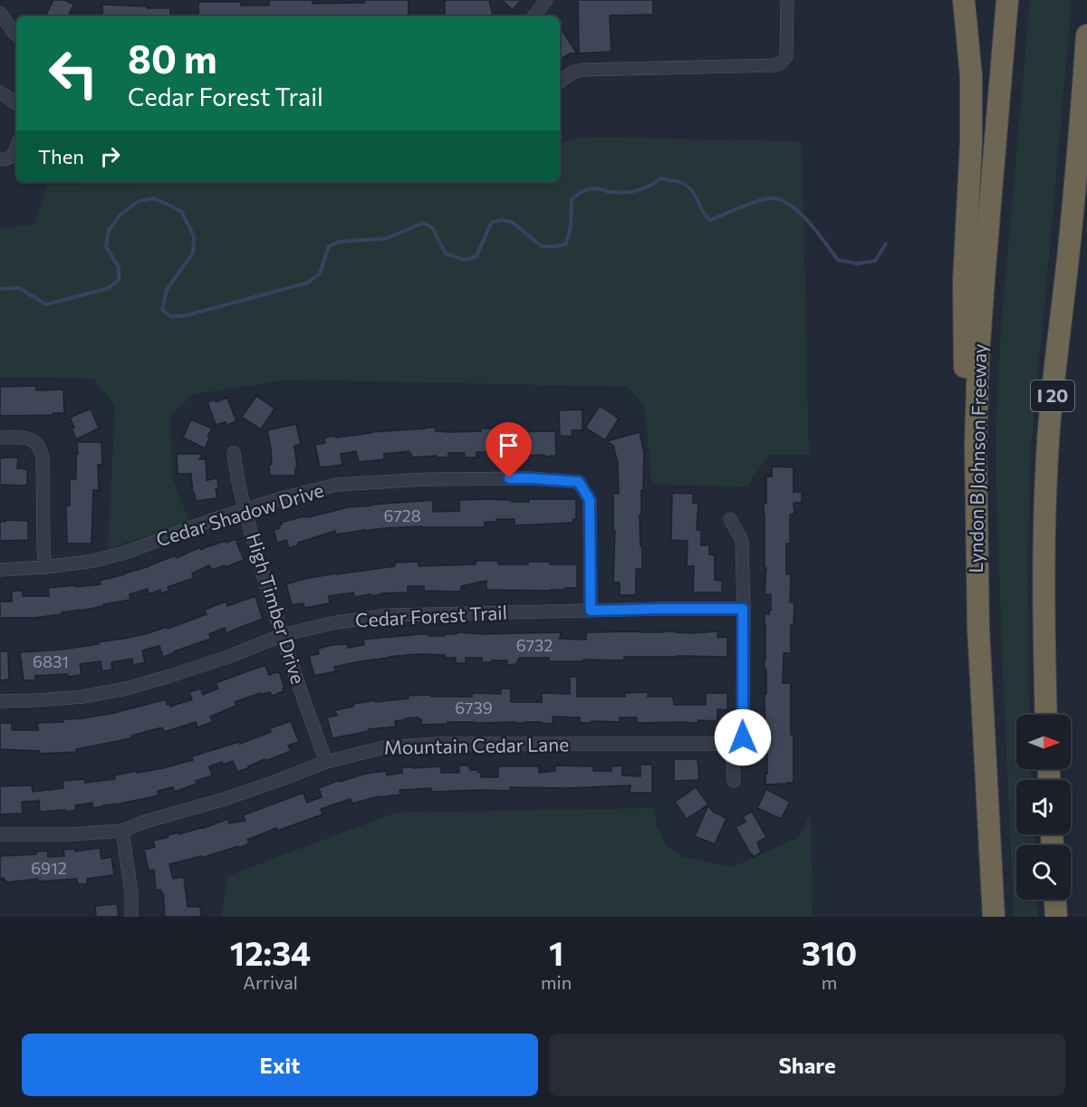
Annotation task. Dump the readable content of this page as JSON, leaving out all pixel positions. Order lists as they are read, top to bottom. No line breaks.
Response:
{"streets":{"highway":["I 20","Lyndon B Johnson Freeway"],"street":["Cedar Shadow Drive","High Timber Drive","Cedar Forest Trail","Mountain Cedar Lane"]},"crossings":[["Cedar Shadow Drive","High Timber Drive"],["Cedar Shadow Drive","Cedar Forest Trail"],["High Timber Drive","Cedar Forest Trail"],["High Timber Drive","Mountain Cedar Lane"]],"house_numbers":["6728","6732","6831","6739","6912"],"north":"right","page":{"turn":["80 m","Cedar Forest Trail"],"then":"Then","eta":["12:34","Arrival","1","min","310","m"],"buttons":["Exit","Share"]}}
